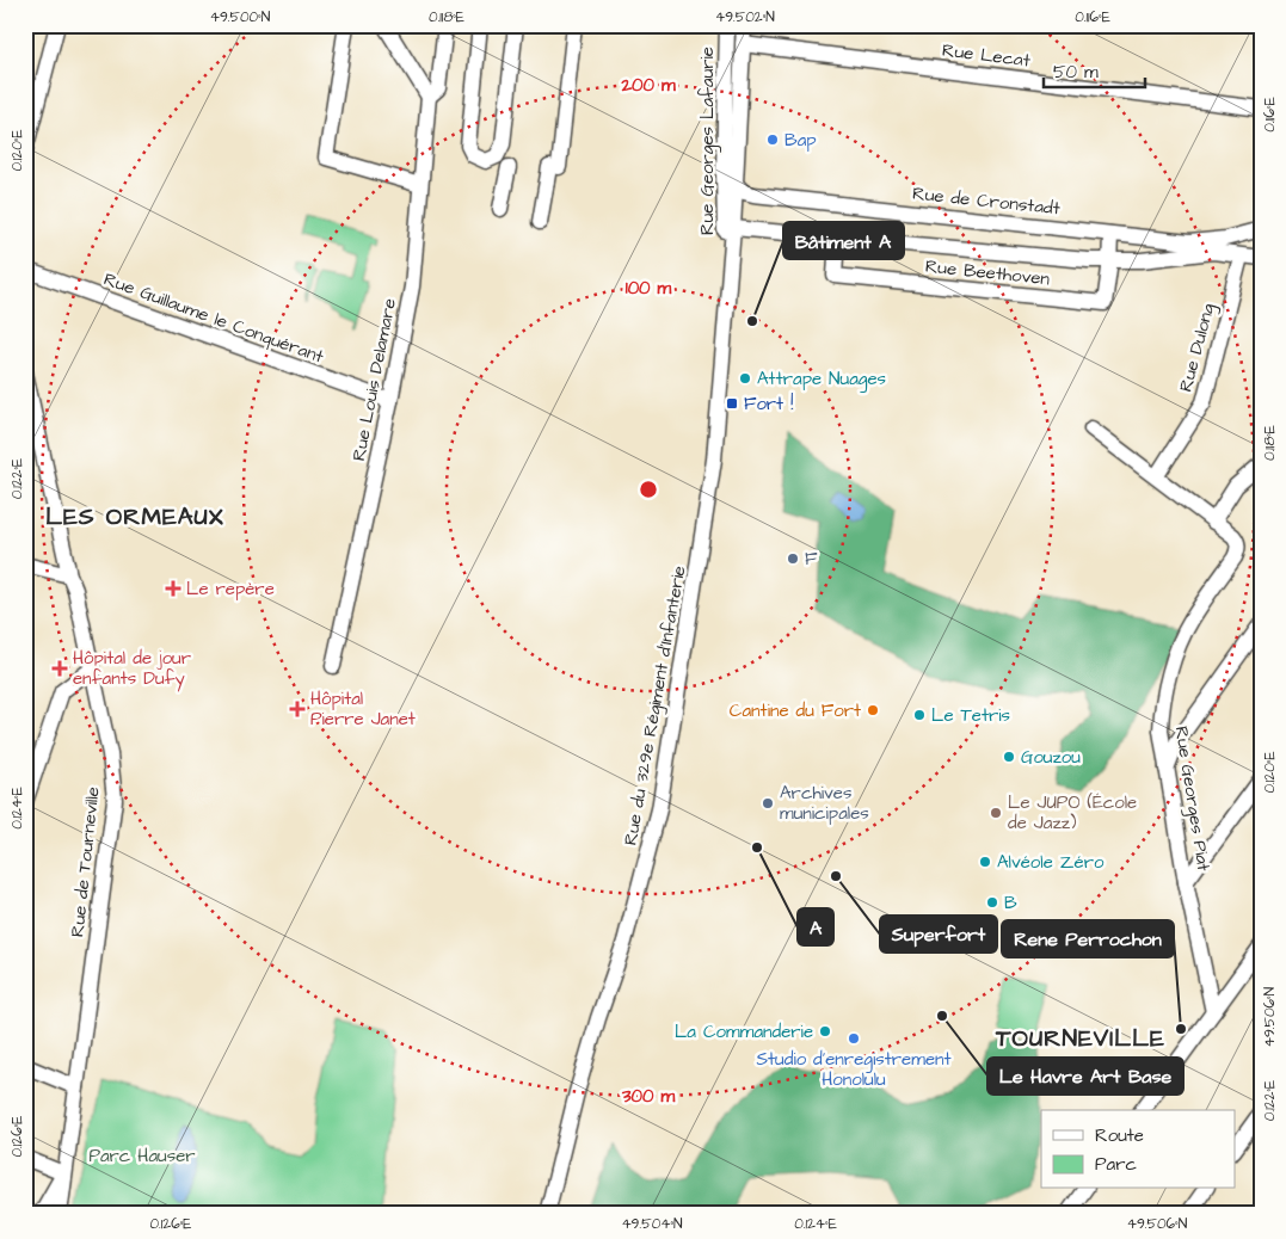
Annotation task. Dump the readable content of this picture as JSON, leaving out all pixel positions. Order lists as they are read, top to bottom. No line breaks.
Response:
{"streets":{"street":["Rue Lecat","Rue Georges Lafaurie","Rue de Cronstadt","Rue Beethoven","Rue Guillaume le Conquérant","Rue Dulong","Rue Louis Delamare","Rue du 329e Régiment d'Infanterie","Rue Georges Piat","Rue de Tourneville"]},"crossings":[["Rue Lecat","Rue Georges Lafaurie"],["Rue Georges Lafaurie","Rue de Cronstadt"],["Rue Georges Lafaurie","Rue du 329e Régiment d'Infanterie"],["Rue Guillaume le Conquérant","Rue Louis Delamare"]],"districts":["LES ORMEAUX","TOURNEVILLE"],"parks":["Parc Hauser"],"places":{"other":["Bap","Bâtiment A","Attrape Nuages","F","Cantine du Fort","Le Tetris","Gouzou","Archives municipales","Le JUPO (École de Jazz)","A","Alvéole Zéro","Superfort","B","Le Havre Art Base","Rene Perrochon","La Commanderie","Studio d'enregistrement Honolulu"],"transit":["Fort !"],"health":["Le repère","Hôpital de jour enfants Dufy","Hôpital Pierre Janet"]},"legend":["Route","Parc"],"scale_bar":"50 m","coordinates":["49.500°N","0.118°E","49.502°N","0.116°E","0.120°E","0.122°E","0.124°E","49.506°N","0.126°E","49.504°N"],"rings":["200 m","100 m","300 m"]}
